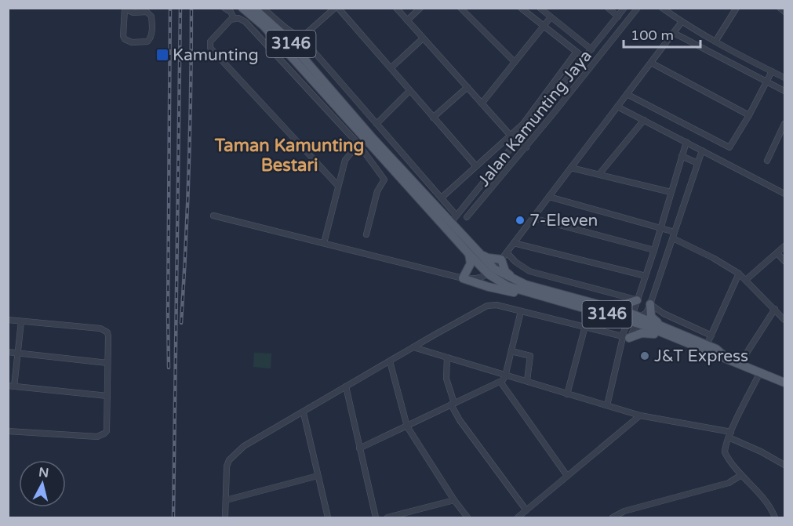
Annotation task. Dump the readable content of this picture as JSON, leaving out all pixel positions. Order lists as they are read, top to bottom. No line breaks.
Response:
{"streets":{"main road":["3146"],"street":["Jalan Kamunting Jaya"]},"crossings":[["3146","Jalan Kamunting Jaya"]],"districts":["Taman Kamunting Bestari"],"places":{"transit":["Kamunting"],"other":["7-Eleven","J&T Express"]},"scale_bar":"100 m","north":"top"}
